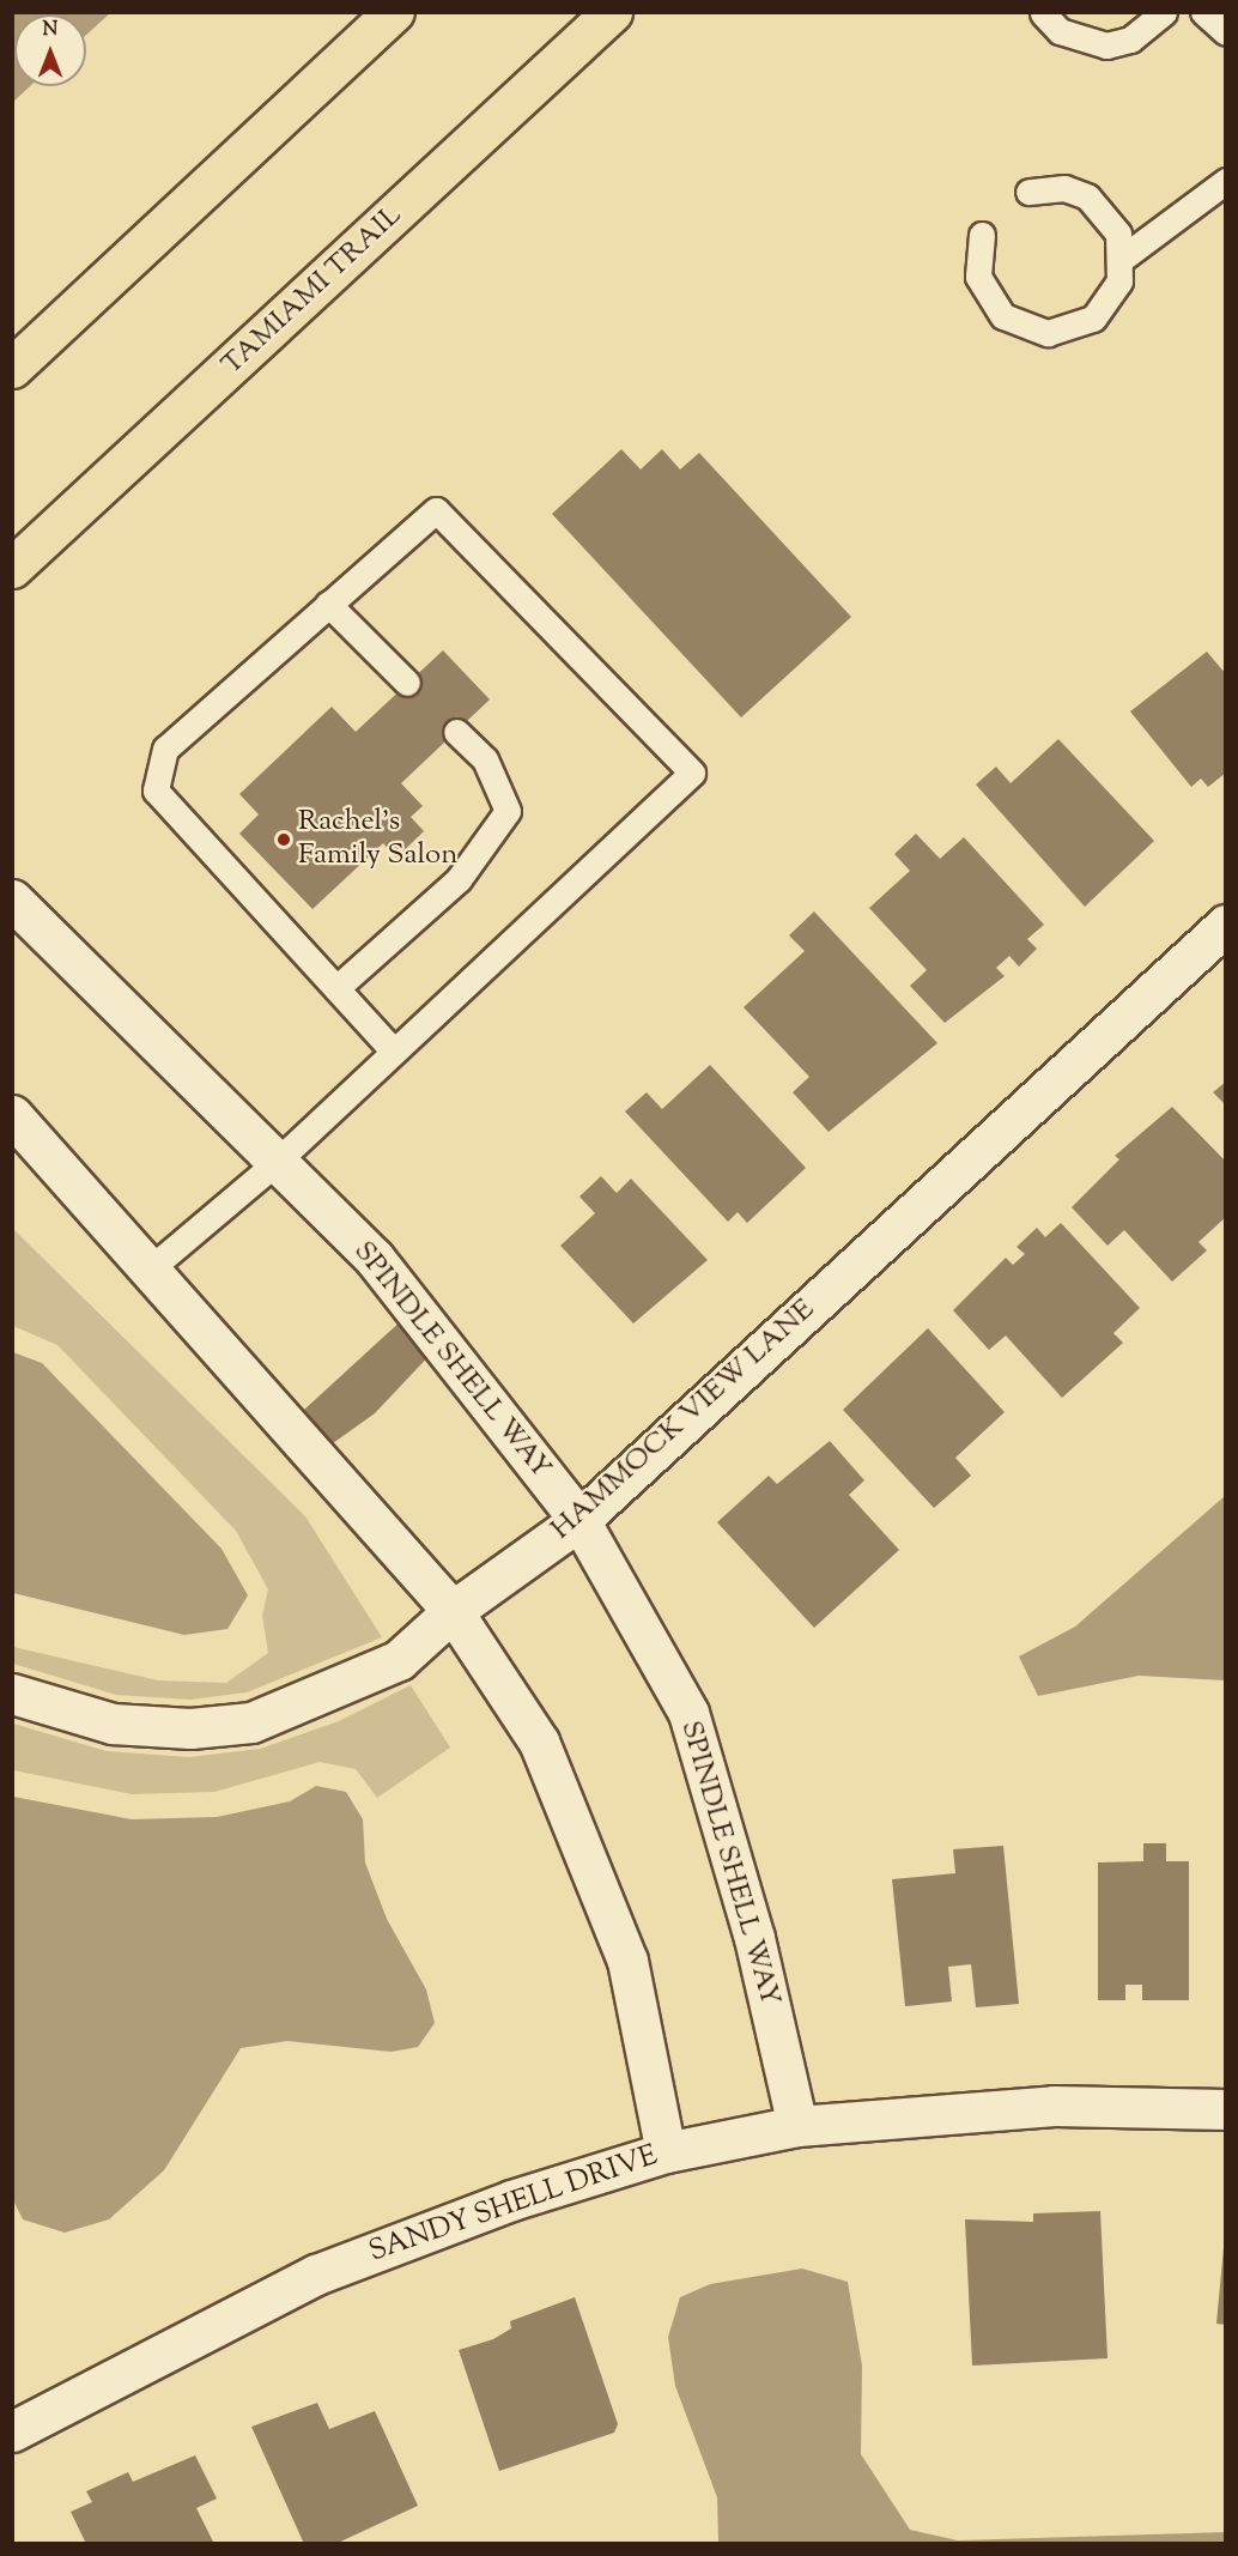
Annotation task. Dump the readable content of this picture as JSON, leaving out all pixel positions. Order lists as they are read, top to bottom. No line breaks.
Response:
{"streets":{"main road":["TAMIAMI TRAIL"],"street":["SPINDLE SHELL WAY","HAMMOCK VIEW LANE","SANDY SHELL DRIVE"]},"crossings":[["SPINDLE SHELL WAY","HAMMOCK VIEW LANE"],["SPINDLE SHELL WAY","SANDY SHELL DRIVE"]],"places":["Rachel's Family Salon"],"north":"top"}
